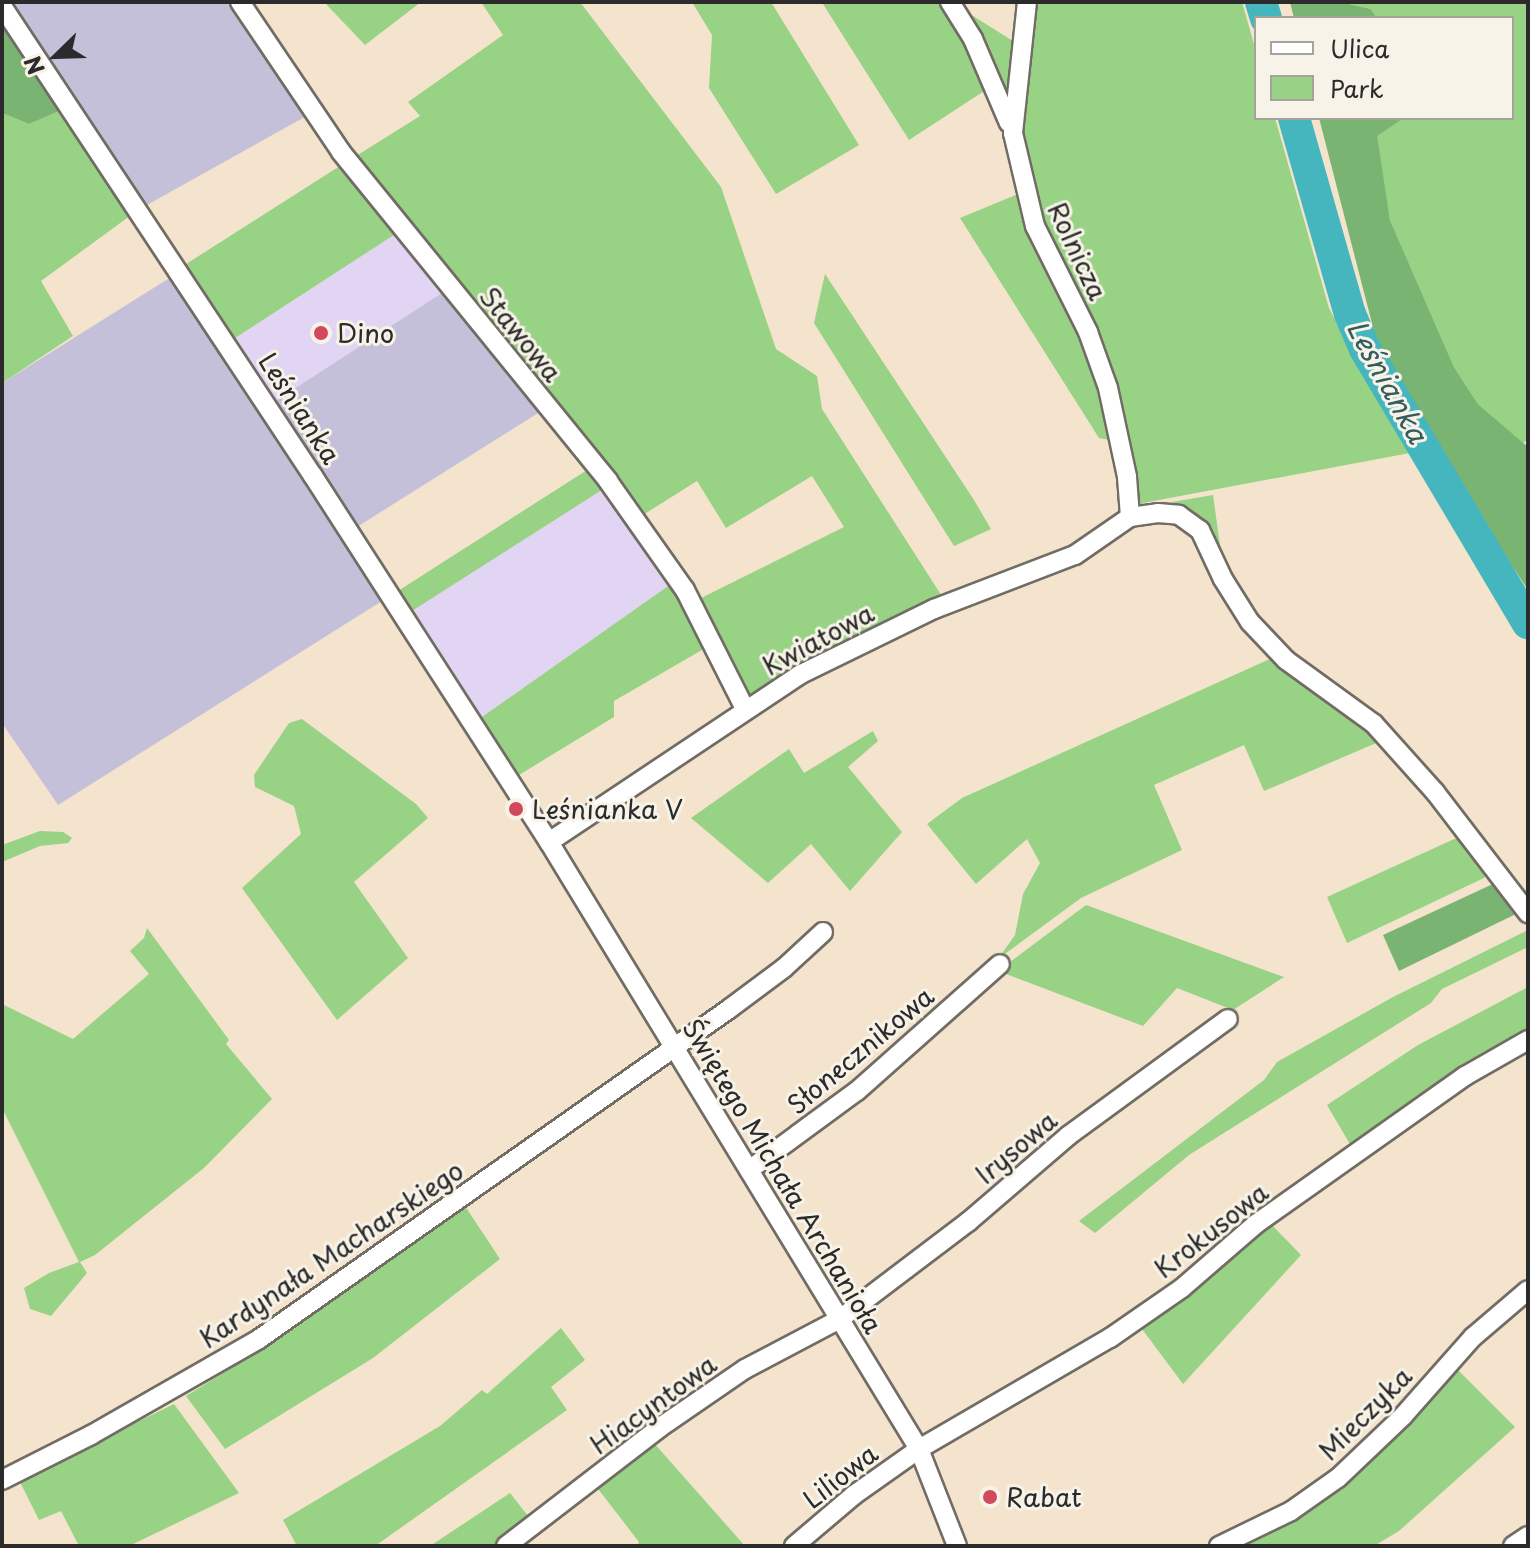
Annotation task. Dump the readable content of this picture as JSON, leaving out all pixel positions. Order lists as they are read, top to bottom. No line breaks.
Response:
{"streets":{"street":["Rolnicza","Stawowa","Leśnianka","Kwiatowa","Słonecznikowa","Irysowa","Świętego Michała Archanioła","Krokusowa","Kardynała Macharskiego","Hiacyntowa","Mieczyka","Liliowa"]},"crossings":[["Rolnicza","Kwiatowa"],["Stawowa","Kwiatowa"],["Leśnianka","Kwiatowa"],["Leśnianka","Świętego Michała Archanioła"],["Kwiatowa","Świętego Michała Archanioła"],["Słonecznikowa","Świętego Michała Archanioła"],["Irysowa","Świętego Michała Archanioła"],["Irysowa","Hiacyntowa"],["Świętego Michała Archanioła","Krokusowa"],["Świętego Michała Archanioła","Kardynała Macharskiego"],["Świętego Michała Archanioła","Hiacyntowa"],["Świętego Michała Archanioła","Liliowa"],["Krokusowa","Liliowa"]],"water":["Leśnianka"],"places":["Dino","Leśnianka V","Rabat"],"legend":["Ulica","Park"],"north":"bottom left"}
